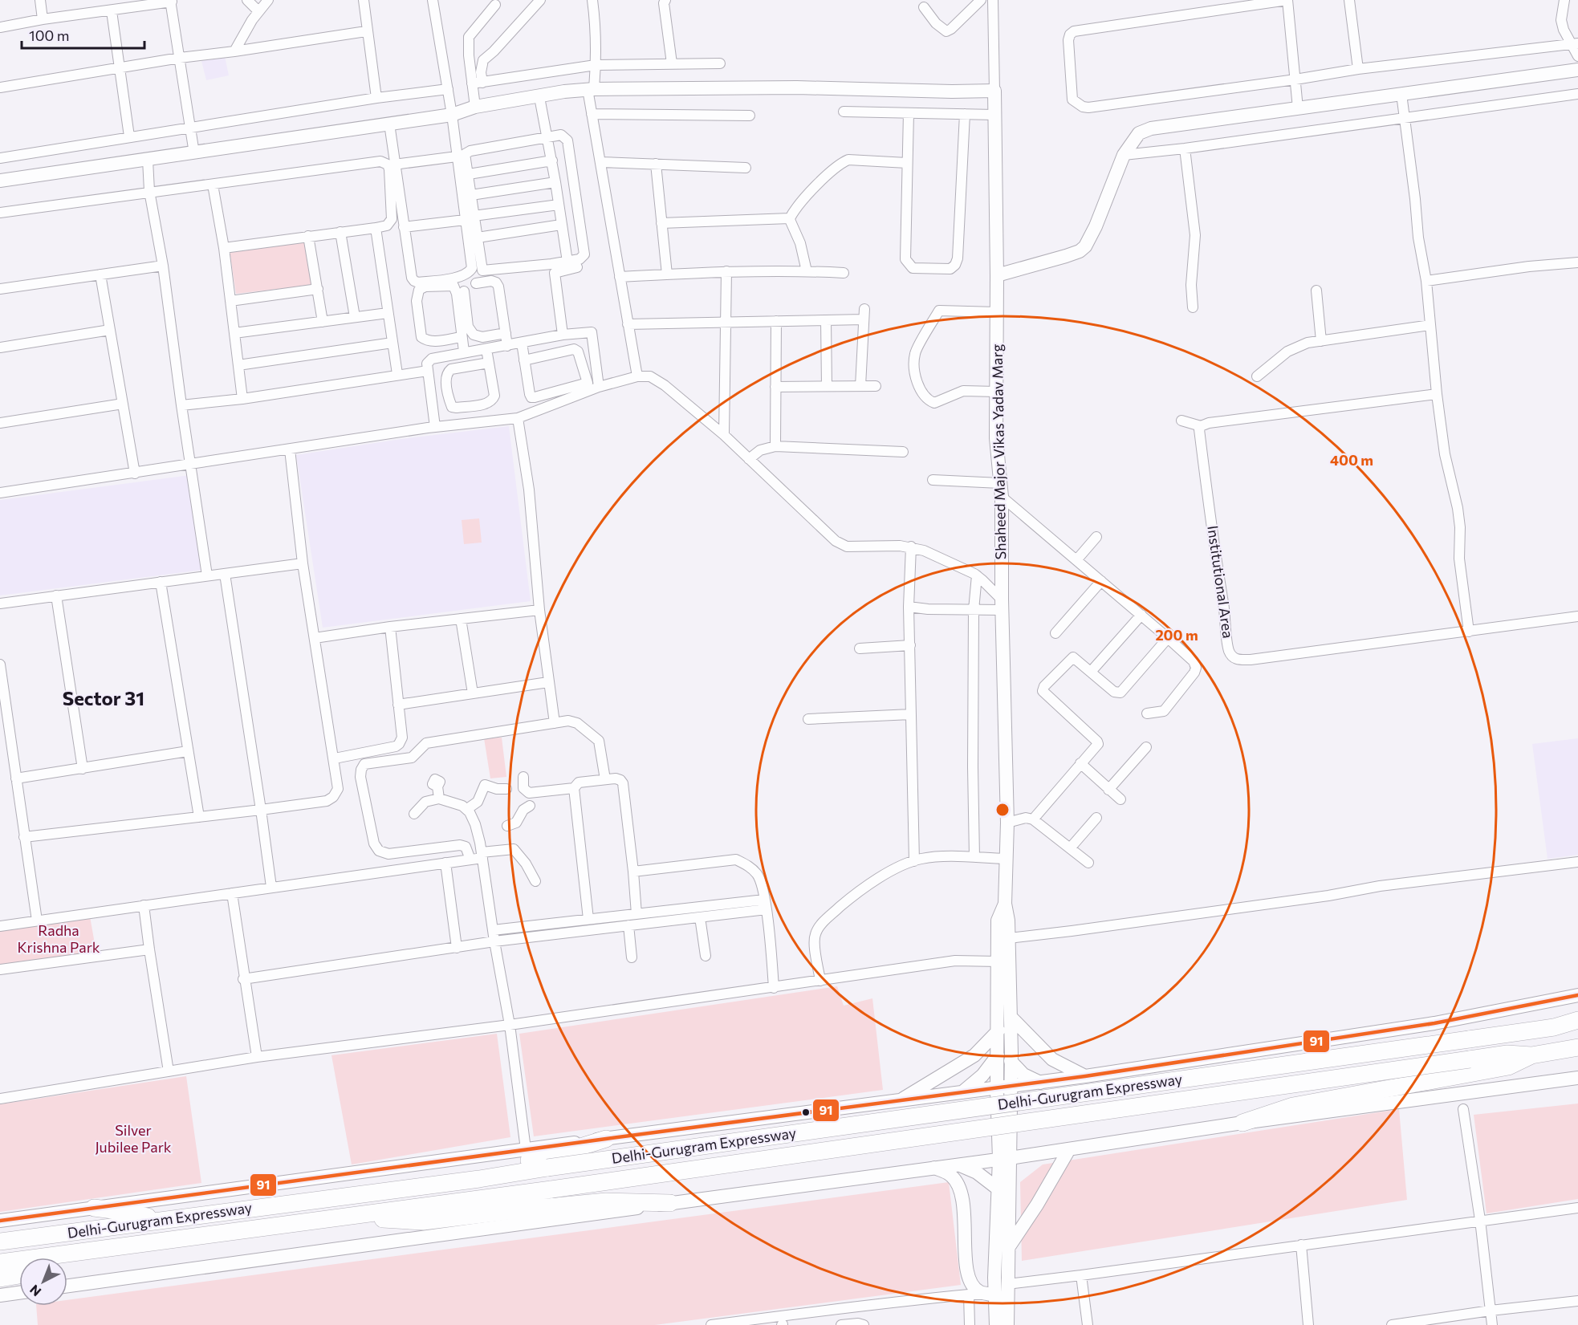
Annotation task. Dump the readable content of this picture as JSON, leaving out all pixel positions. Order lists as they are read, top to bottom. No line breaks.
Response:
{"streets":{"highway":["Delhi-Gurugram Expressway"],"main road":["Shaheed Major Vikas Yadav Marg"],"street":["Institutional Area"]},"districts":["Sector 31"],"parks":["Radha Krishna Park","Silver Jubilee Park"],"lines":["transit line 91"],"scale_bar":"100 m","north":"bottom left","rings":["400 m","200 m"]}
